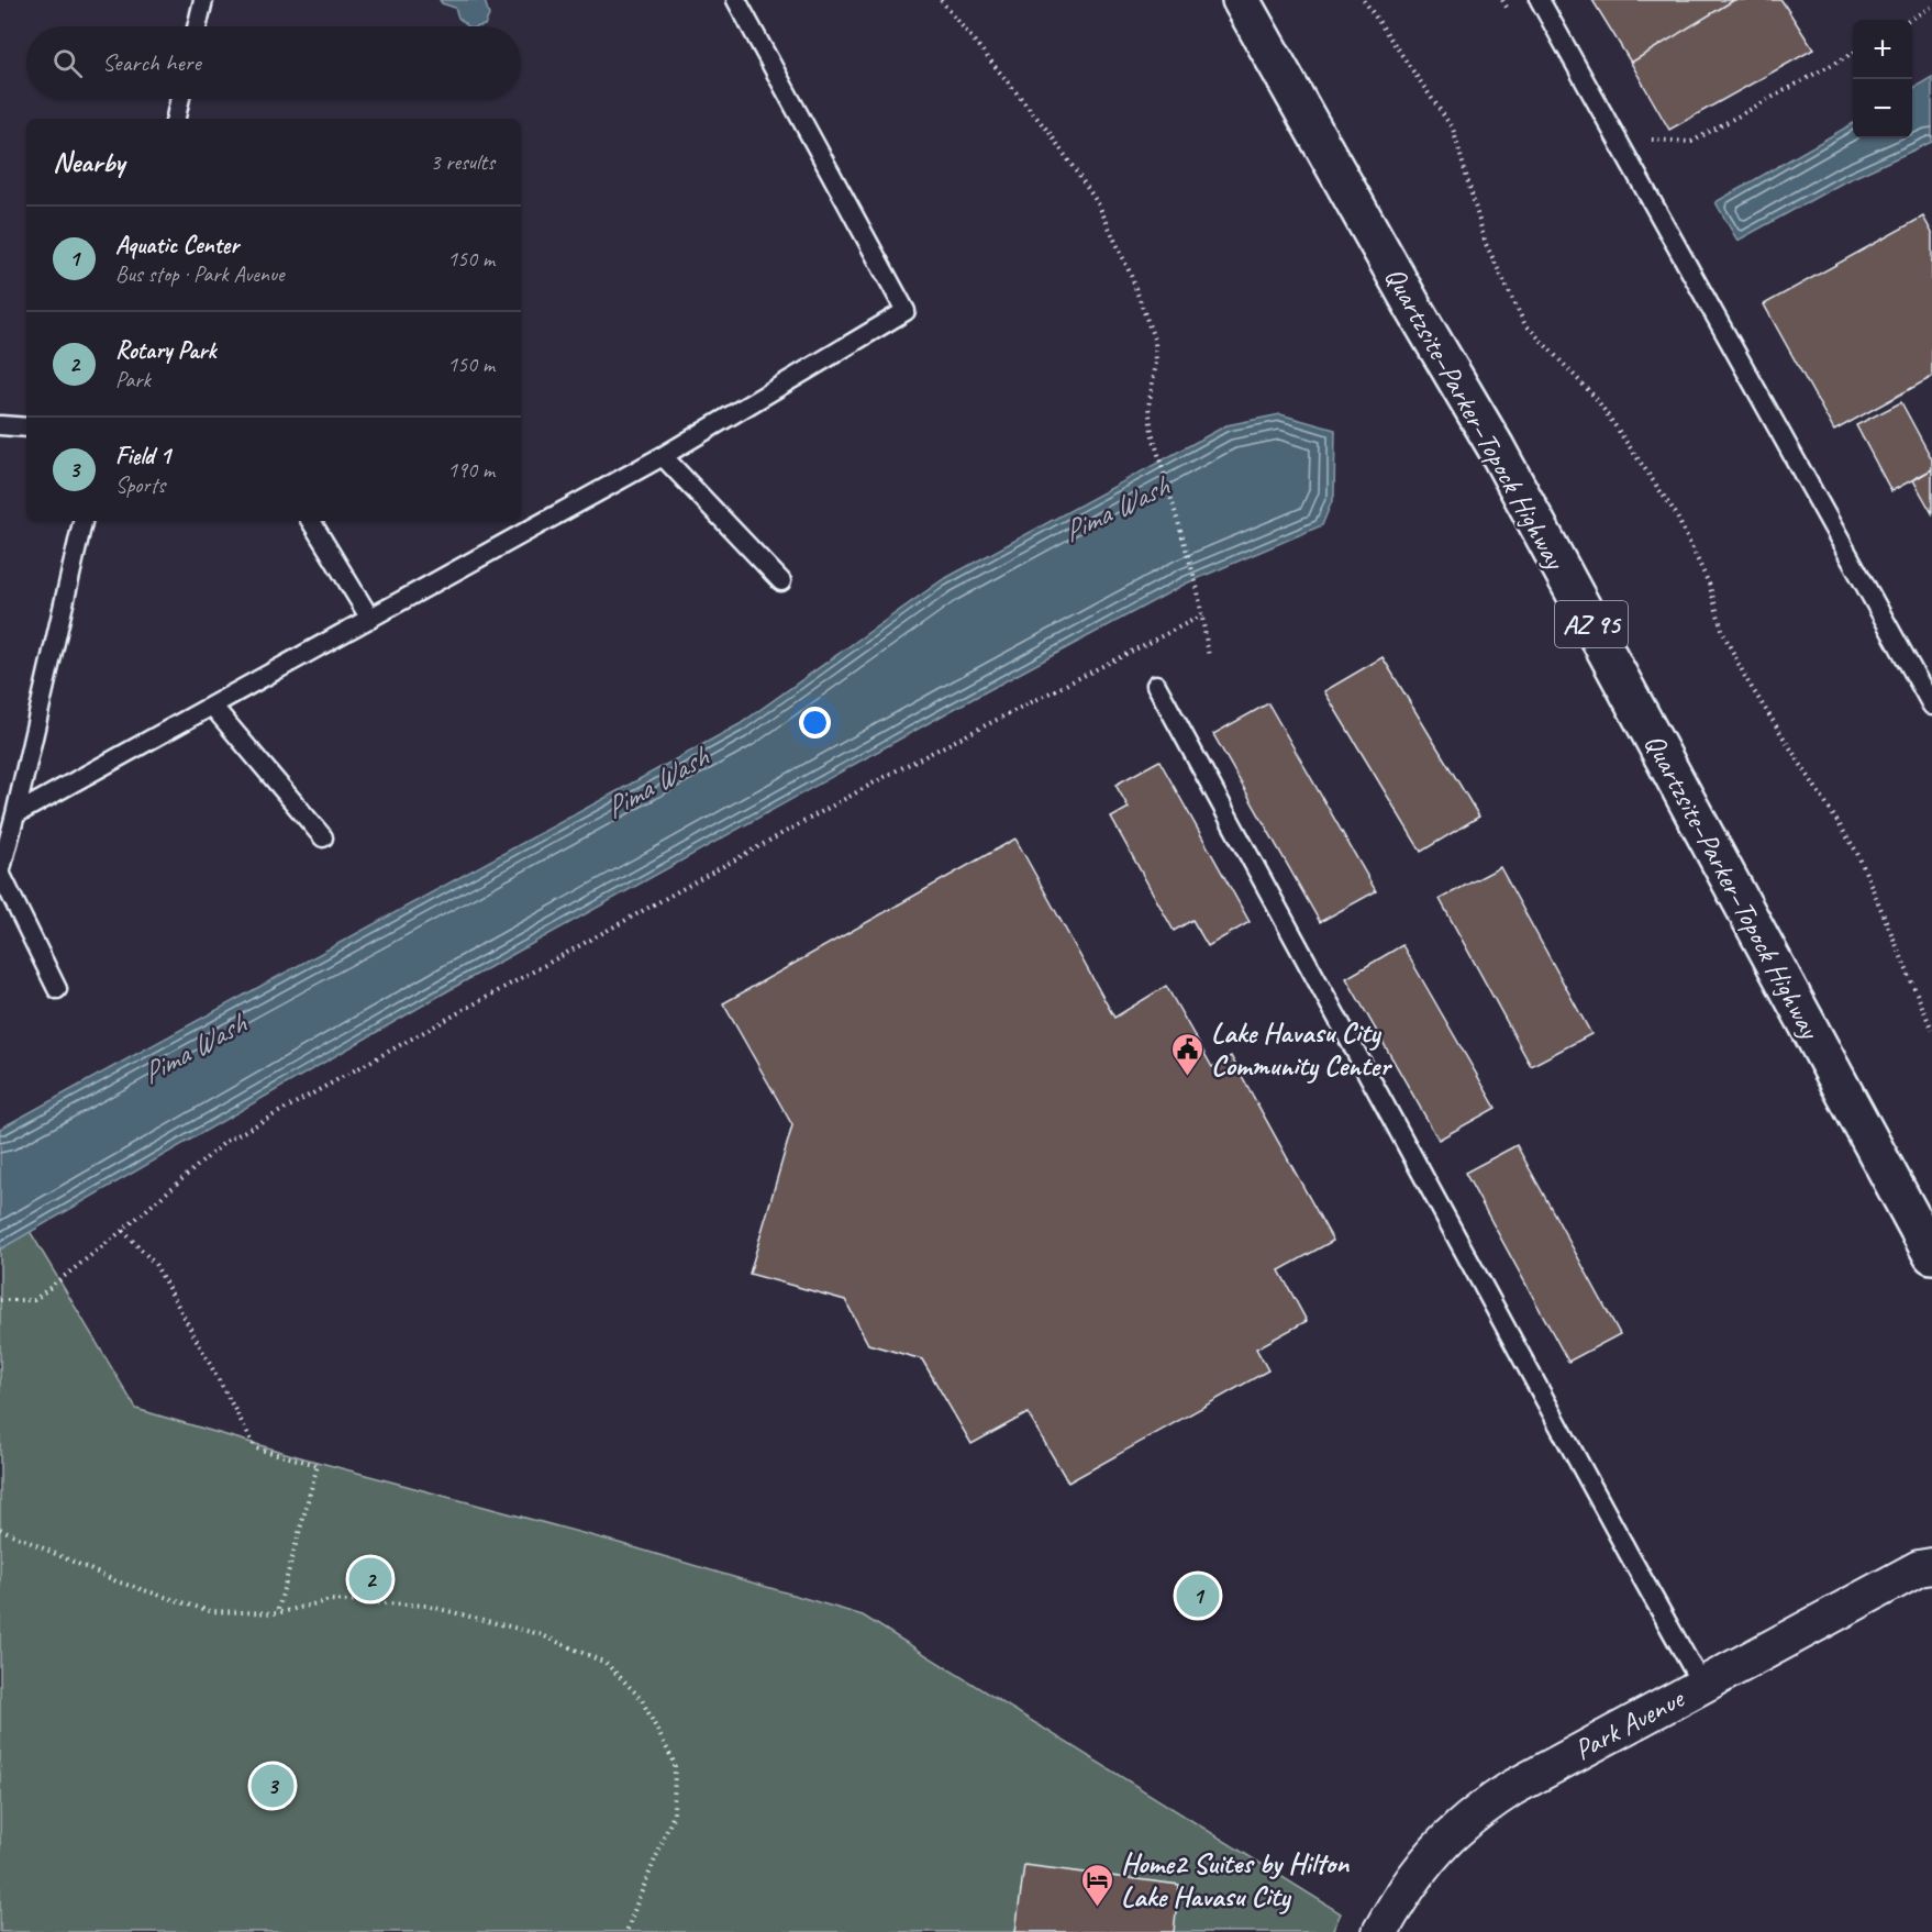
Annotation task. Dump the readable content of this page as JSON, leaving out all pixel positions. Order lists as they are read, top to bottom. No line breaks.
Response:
{"streets":{"highway":["Quartzsite–Parker–Topock Highway","AZ 95"],"street":["Park Avenue"]},"water":["Pima Wash"],"places":{"public building":["Lake Havasu City Community Center"],"hotel":["Home2 Suites by Hilton Lake Havasu City"]},"page":{"map_buttons":["+","−"],"search":"Search here","heading":["Nearby","3 results"],"list":[{"mark":"1","name":"Aquatic Center","note":"Bus stop · Park Avenue","value":"150 m"},{"mark":"2","name":"Rotary Park","note":"Park","value":"150 m"},{"mark":"3","name":"Field 1","note":"Sports","value":"190 m"}],"pins":["2","1","3"]}}
